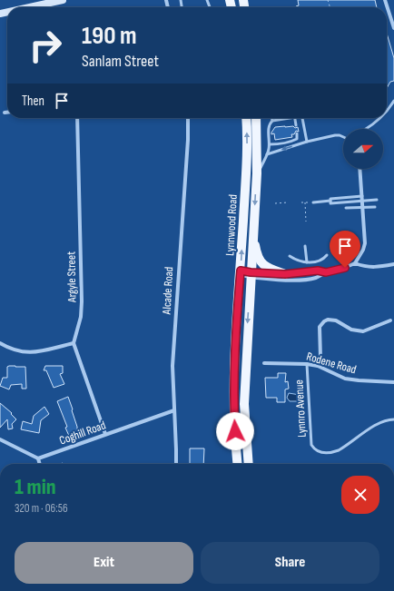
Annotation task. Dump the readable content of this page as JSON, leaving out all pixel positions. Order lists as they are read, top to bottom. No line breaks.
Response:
{"streets":{"main road":["Lynnwood Road"],"street":["Argyle Street","Alcade Road","Rodene Road","Coghill Road"],"lane":["Lynnro Avenue"]},"crossings":[["Alcade Road","Coghill Road"],["Rodene Road","Lynnro Avenue"]],"north":"right","page":{"turn":["190 m","Sanlam Street"],"then":"Then","heading":["1 min","320 m · 06:56"],"buttons":["Exit","Share"]}}
